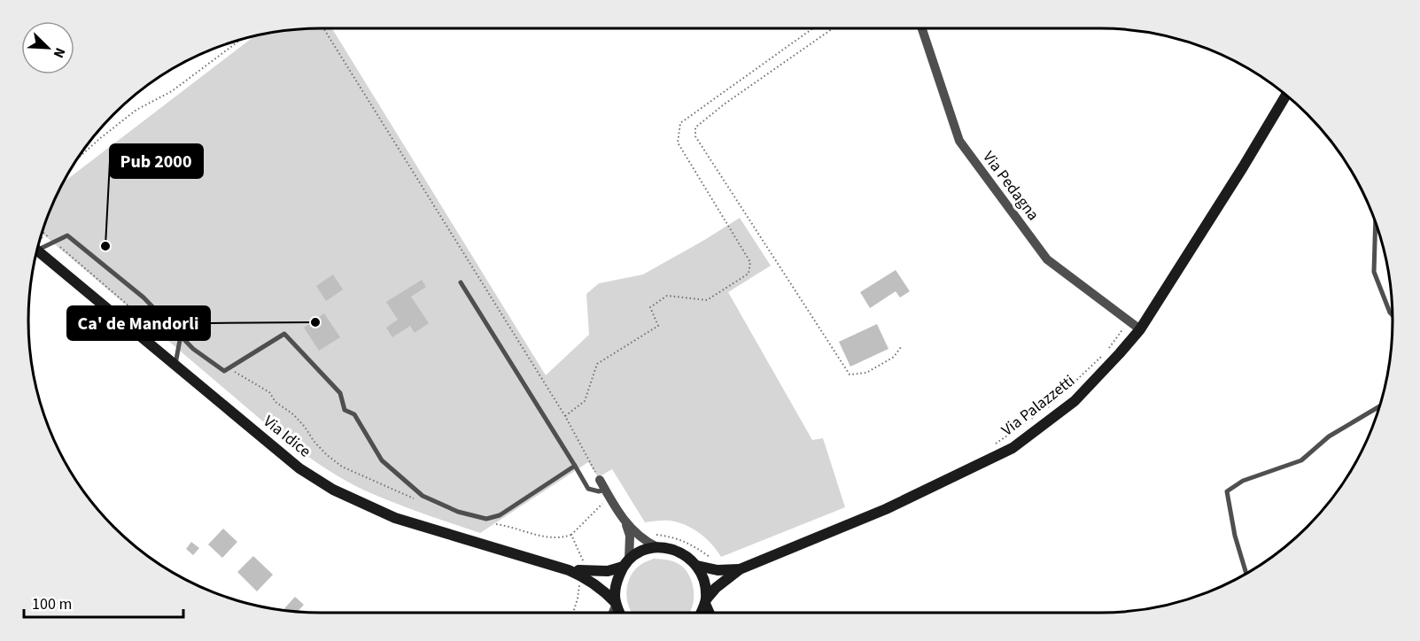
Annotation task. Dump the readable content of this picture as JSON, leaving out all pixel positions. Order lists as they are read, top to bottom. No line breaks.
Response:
{"streets":{"main road":["Via Palazzetti","Via Idice"],"street":["Via Pedagna"]},"crossings":[["Via Pedagna","Via Palazzetti"]],"places":["Pub 2000","Ca' de Mandorli"],"scale_bar":"100 m","north":"bottom right"}
